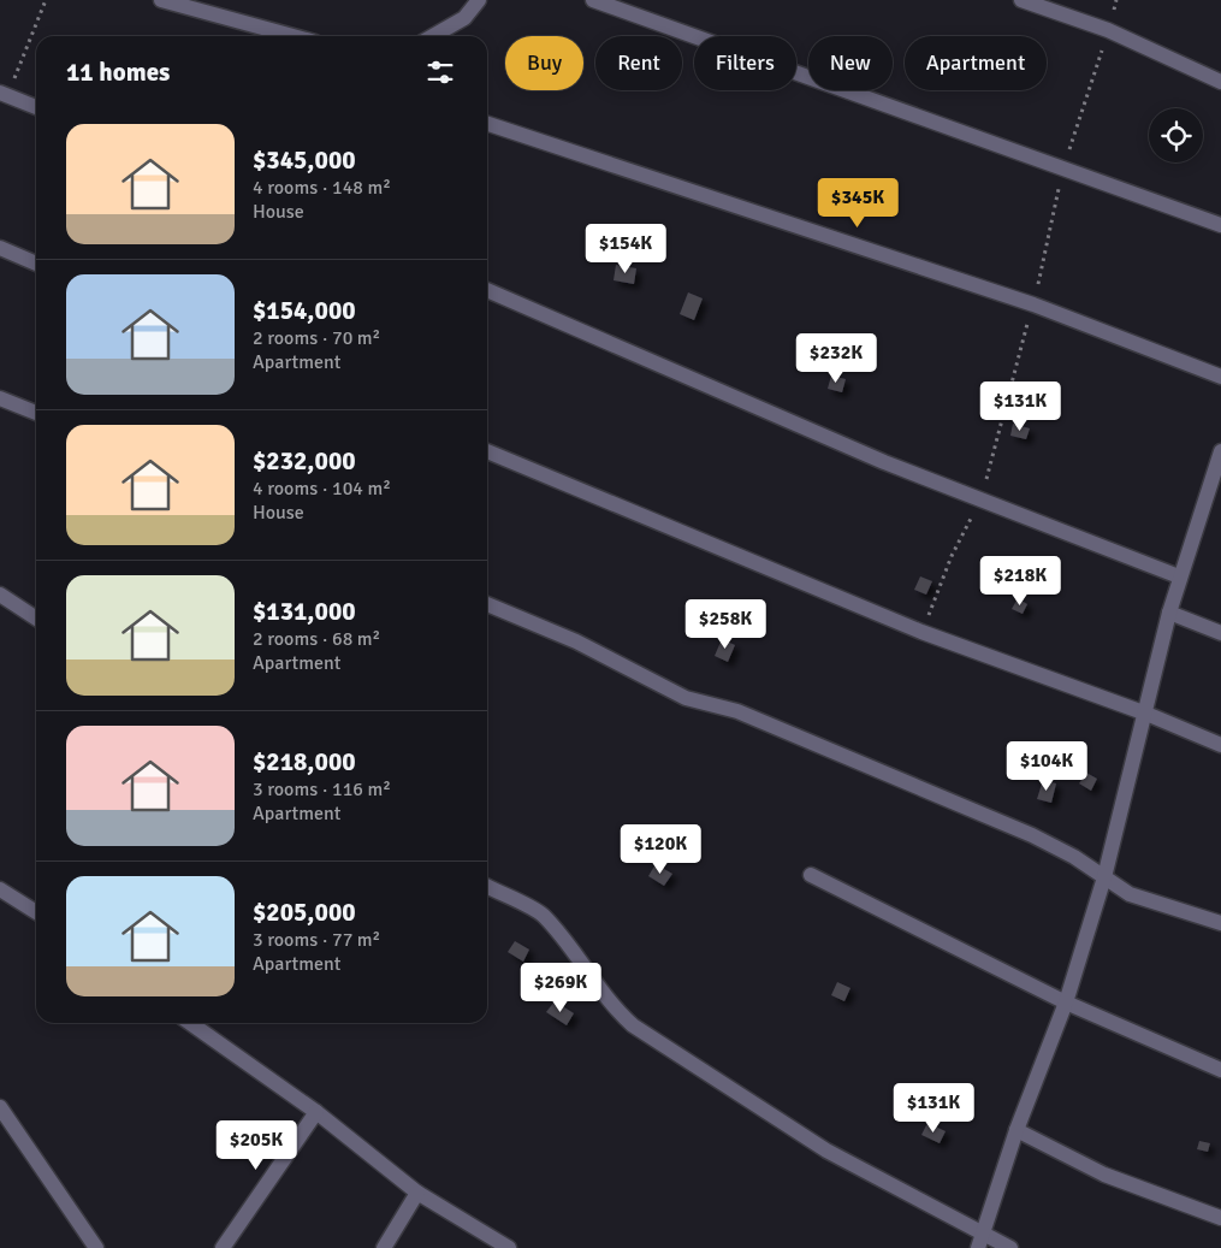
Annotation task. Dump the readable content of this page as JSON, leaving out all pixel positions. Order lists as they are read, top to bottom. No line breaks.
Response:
{"page":{"chip":["Buy","Rent","Filters","New","Apartment"],"heading":"11 homes","list":[{"name":"$345,000","note":"4 rooms · 148 m² · House"},{"name":"$154,000","note":"2 rooms · 70 m² · Apartment"},{"name":"$232,000","note":"4 rooms · 104 m² · House"},{"name":"$131,000","note":"2 rooms · 68 m² · Apartment"},{"name":"$218,000","note":"3 rooms · 116 m² · Apartment"},{"name":"$205,000","note":"3 rooms · 77 m² · Apartment"}],"price":["$345K","$154K","$232K","$131K","$218K","$258K","$104K","$120K","$269K","$131K","$205K"]}}
